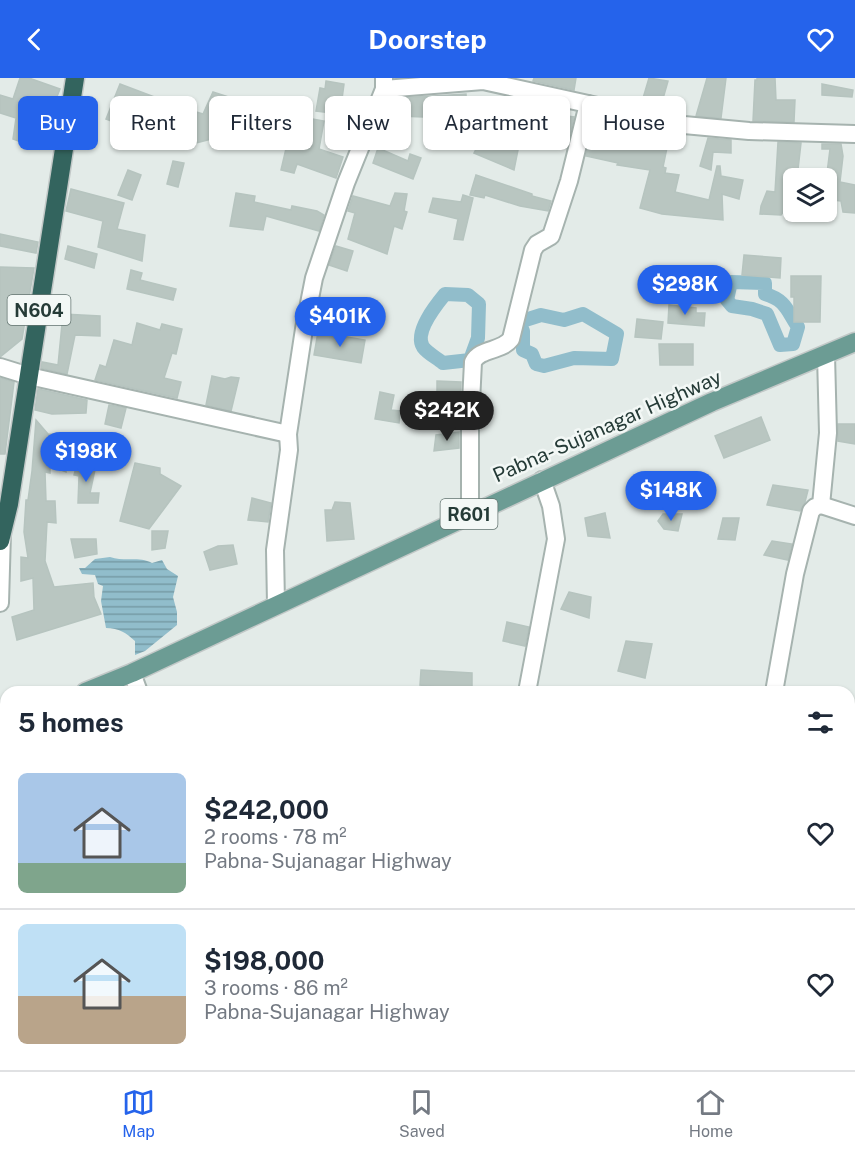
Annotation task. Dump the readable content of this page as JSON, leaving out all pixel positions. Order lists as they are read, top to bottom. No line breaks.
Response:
{"streets":{"highway":["N604"],"main road":["Pabna- Sujanagar Highway","R601"]},"page":{"header":"Doorstep","chip":["Buy","Rent","Filters","New","Apartment","House"],"price":["$298K","$401K","$242K","$198K","$148K"],"heading":"5 homes","list":[{"name":"$242,000","note":"2 rooms · 78 m² · Pabna- Sujanagar Highway"},{"name":"$198,000","note":"3 rooms · 86 m² · Pabna-Sujanagar Highway"}],"tabs":["Map","Saved","Home"]}}
